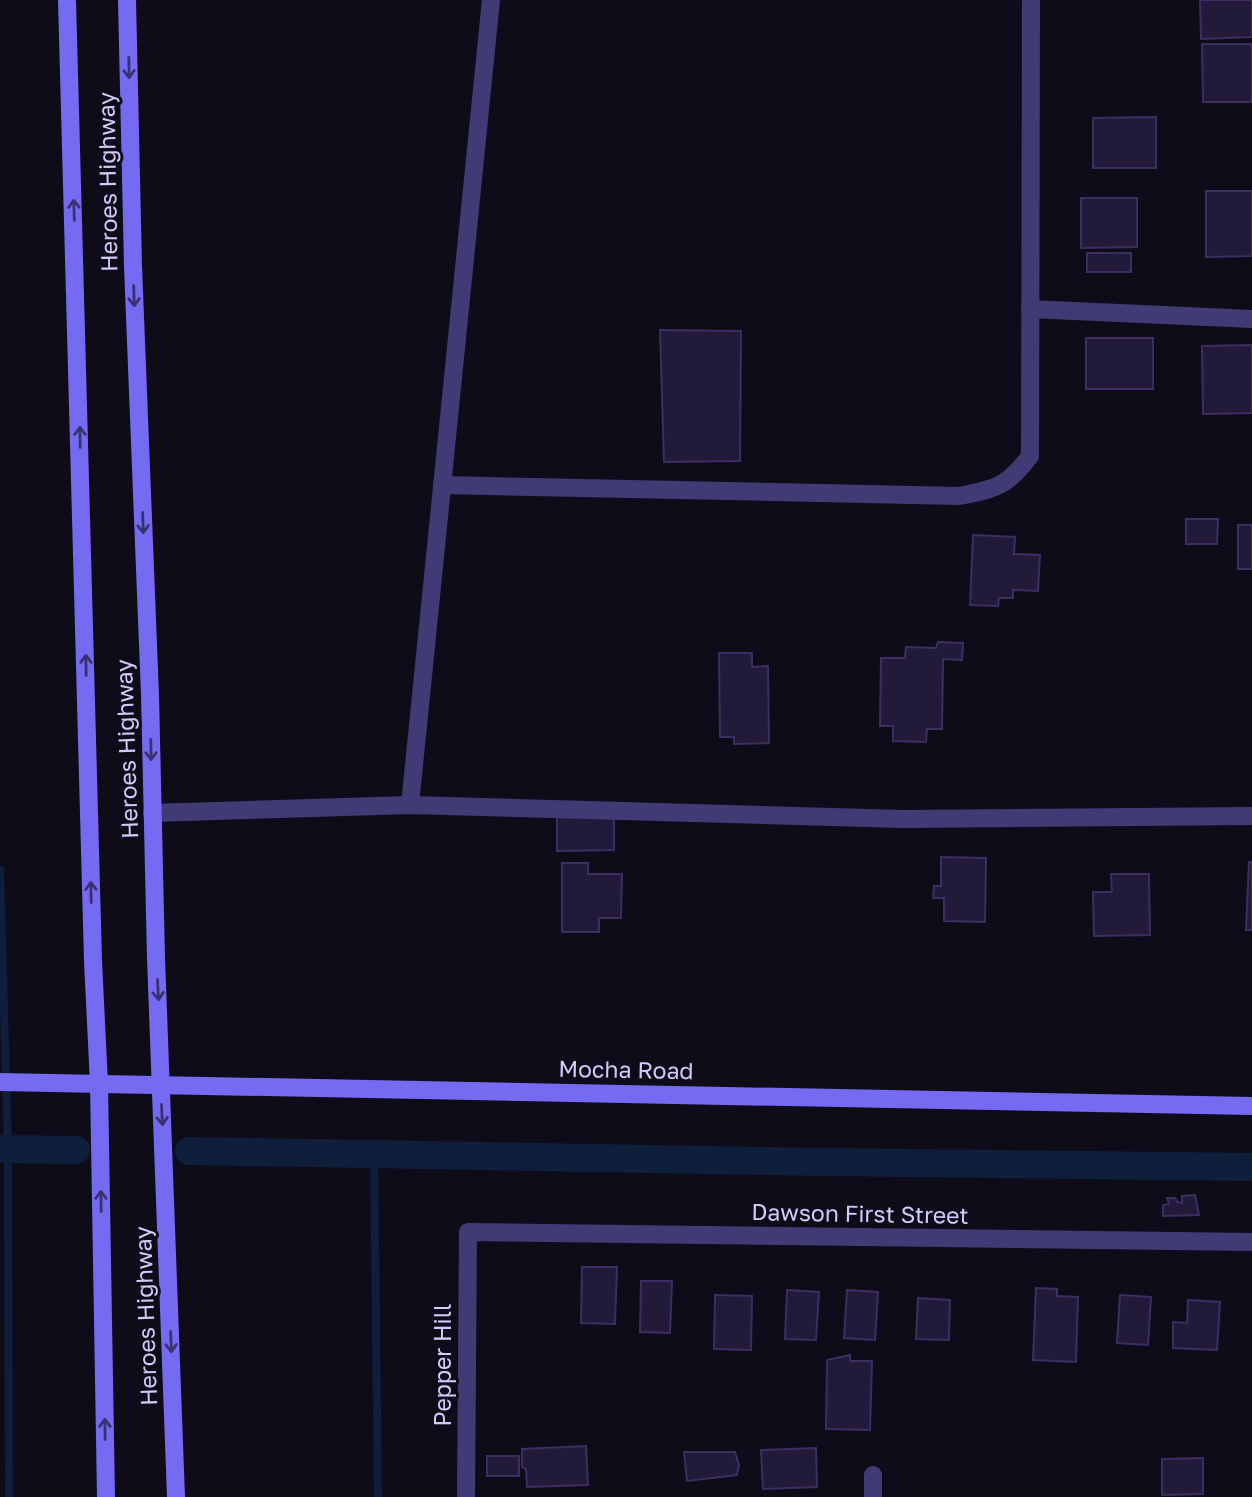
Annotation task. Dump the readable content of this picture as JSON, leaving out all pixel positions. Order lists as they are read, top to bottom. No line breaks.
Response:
{"streets":{"main road":["Heroes Highway","Mocha Road"],"street":["Dawson First Street","Pepper Hill"]},"crossings":[["Heroes Highway","Mocha Road"],["Dawson First Street","Pepper Hill"]]}
